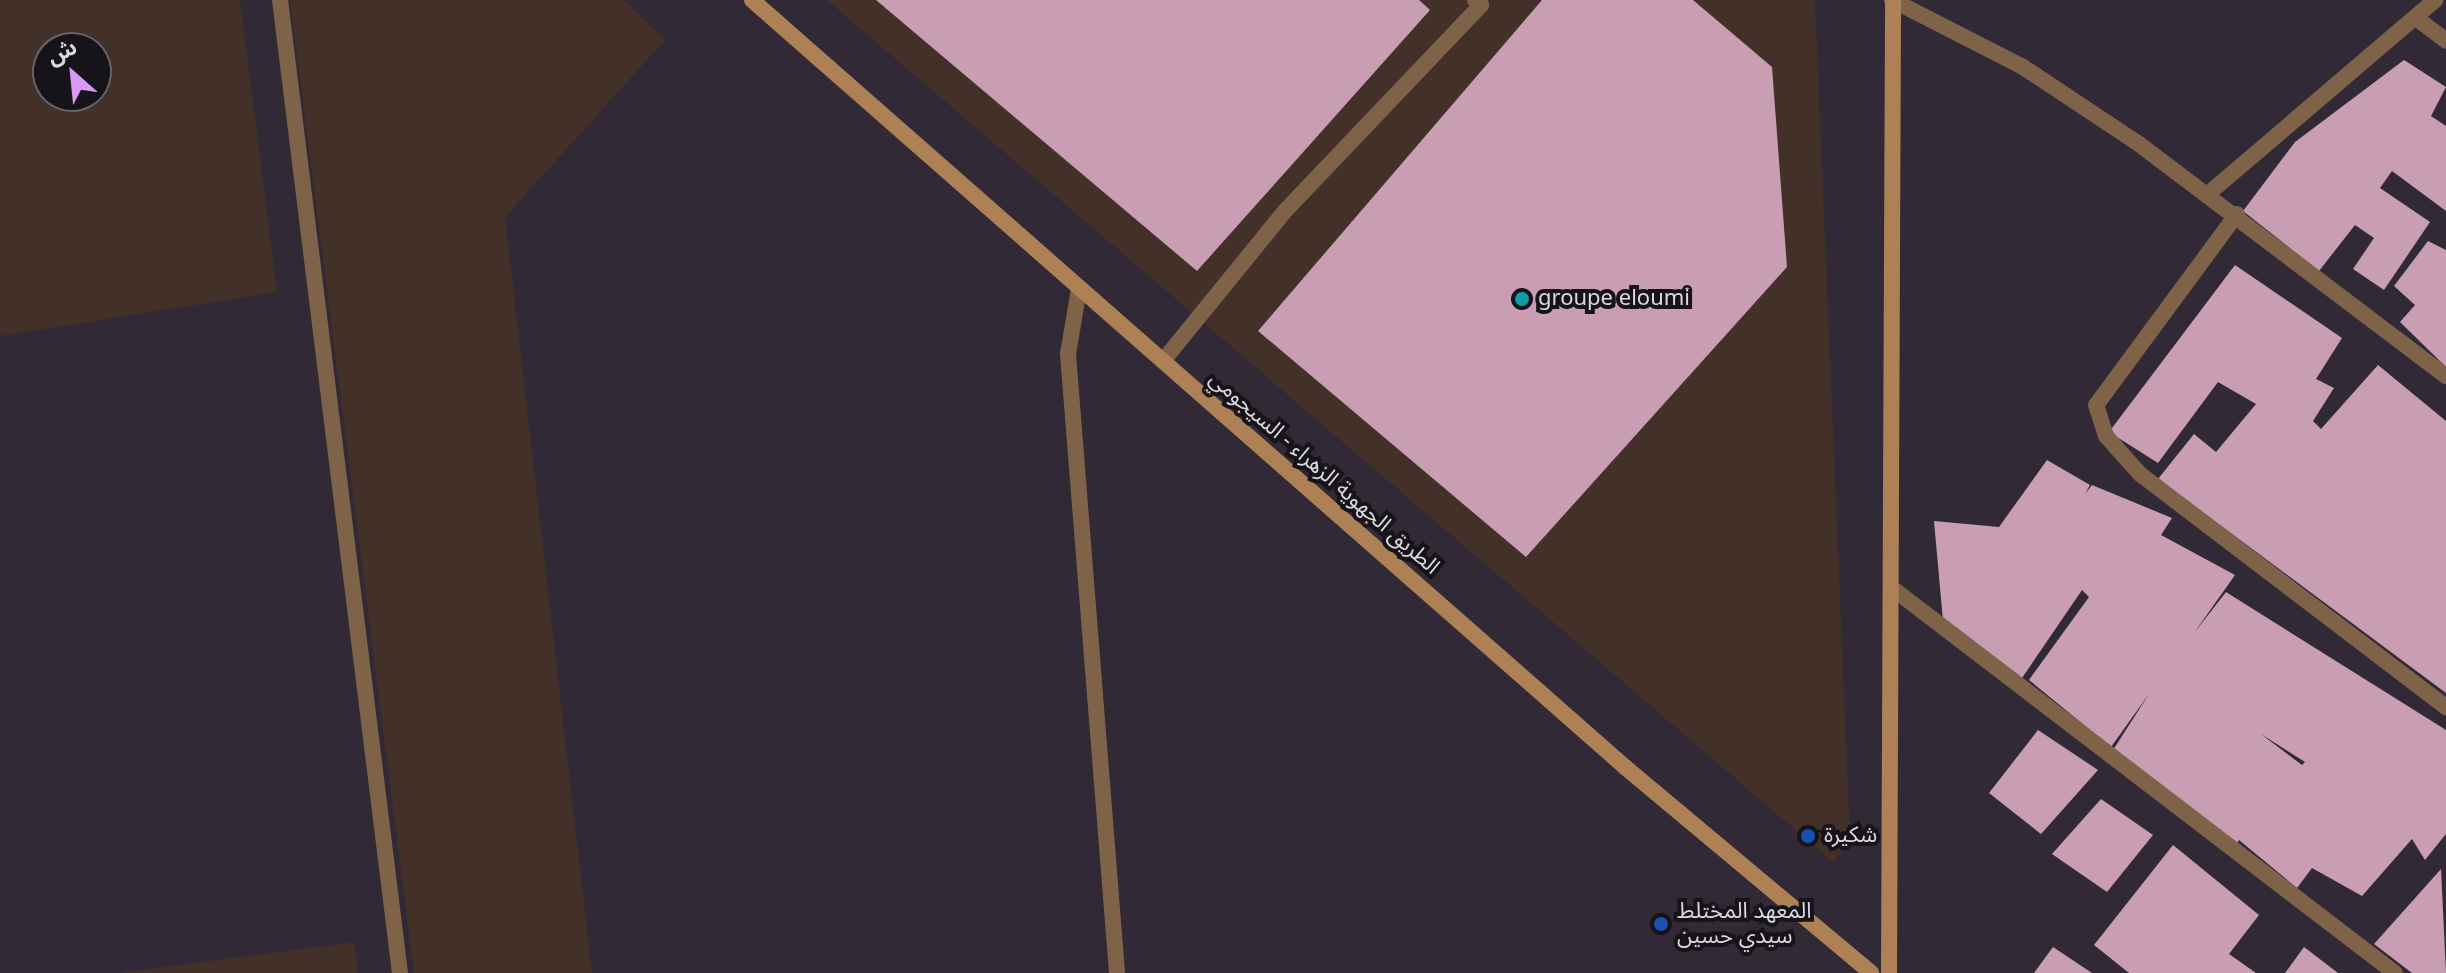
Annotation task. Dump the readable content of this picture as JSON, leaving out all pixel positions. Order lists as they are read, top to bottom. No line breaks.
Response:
{"streets":{"main road":["الطريق الجهوية الزهراء - السيجومي"]},"places":["groupe eloumi","شكيرة","المعهد المختلط سيدي حسين"],"north":"top left"}
